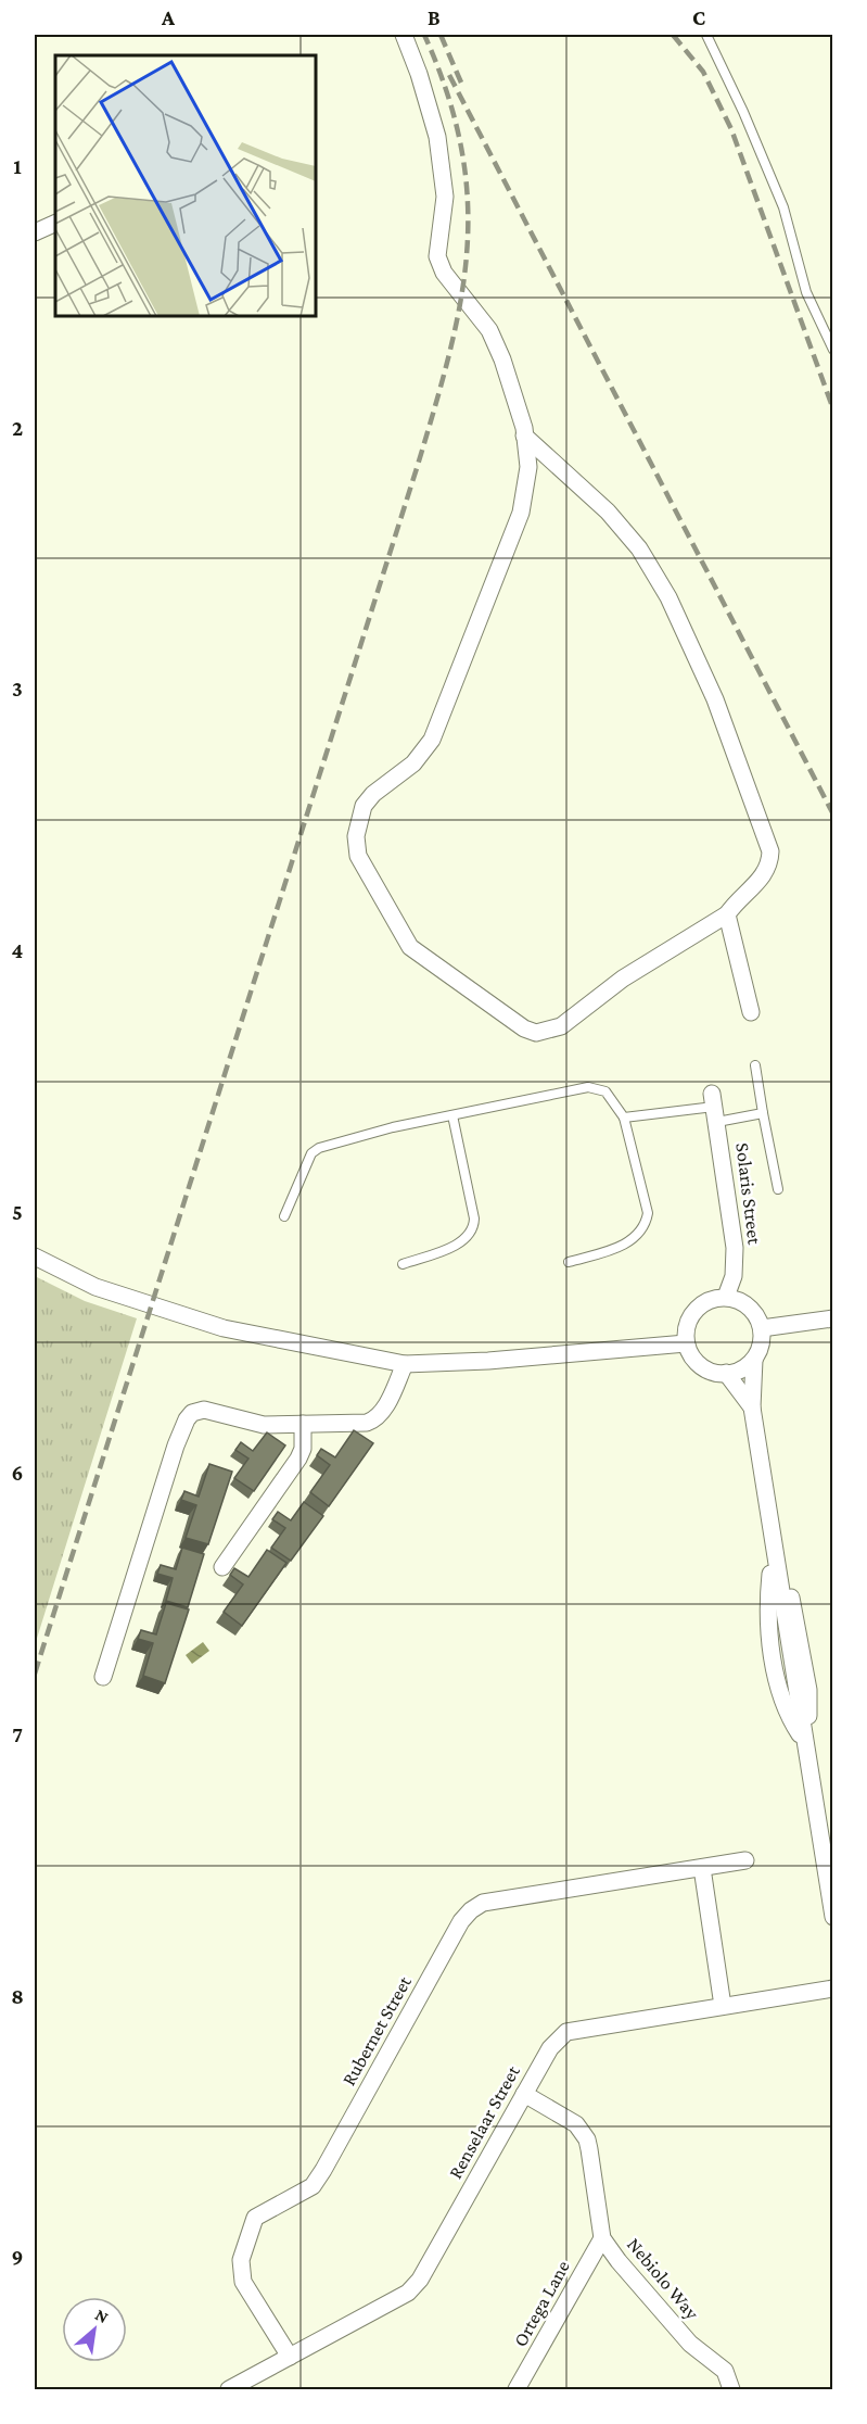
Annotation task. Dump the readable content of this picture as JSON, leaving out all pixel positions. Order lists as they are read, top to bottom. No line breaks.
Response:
{"streets":{"street":["Solaris Street","Rubernet Street","Renselaar Street","Nebiolo Way","Ortega Lane"]},"crossings":[["Rubernet Street","Renselaar Street"],["Renselaar Street","Nebiolo Way"],["Nebiolo Way","Ortega Lane"]],"north":"top right","grid":{"columns":["A","B","C"],"rows":["1","2","3","4","5","6","7","8","9"]}}
